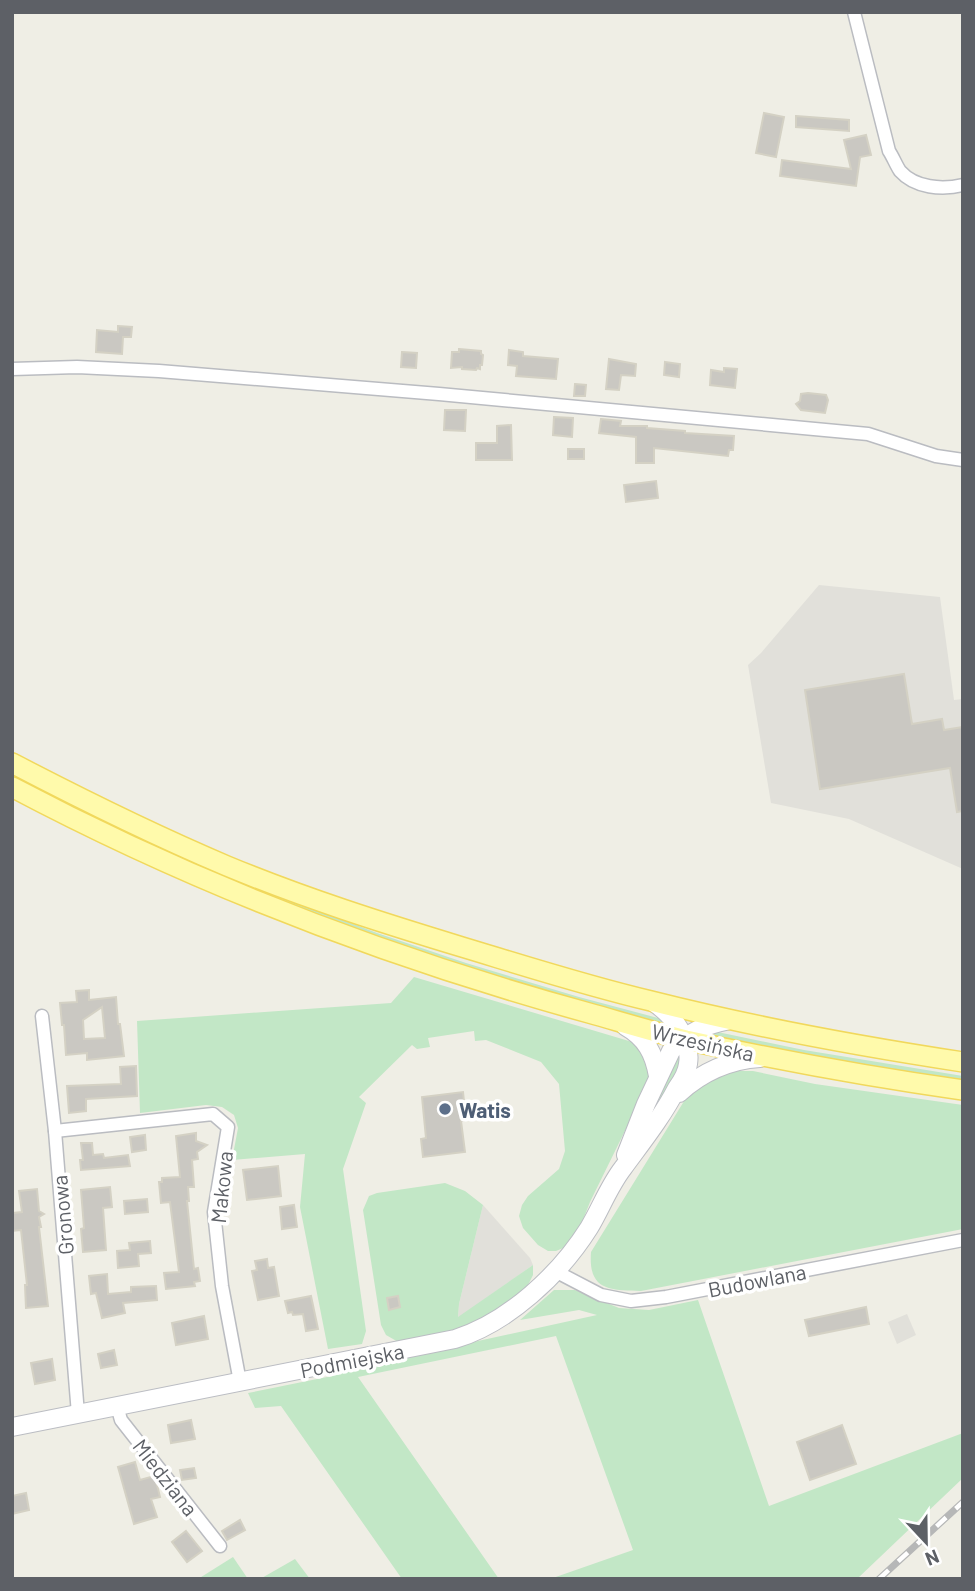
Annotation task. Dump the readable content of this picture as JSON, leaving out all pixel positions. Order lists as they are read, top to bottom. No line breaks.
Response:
{"streets":{"main road":["Wrzesińska"],"street":["Makowa","Gronowa","Budowlana","Podmiejska","Miedziana"]},"crossings":[["Wrzesińska","Podmiejska"],["Makowa","Gronowa"],["Makowa","Podmiejska"],["Gronowa","Podmiejska"],["Budowlana","Podmiejska"],["Podmiejska","Miedziana"]],"places":["Watis"],"north":"bottom"}
